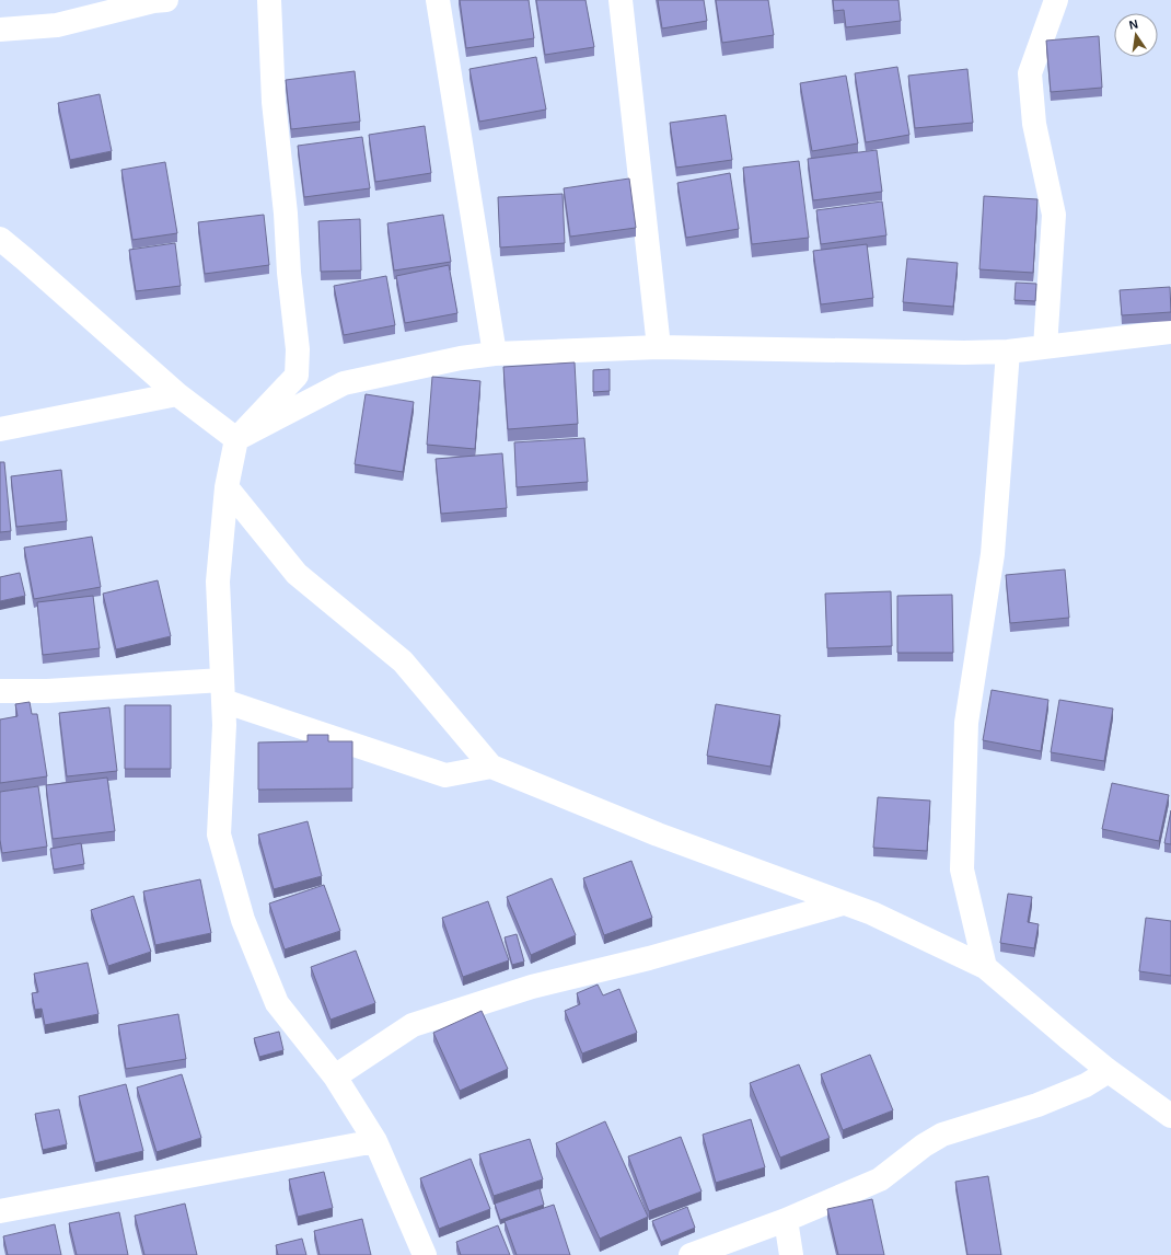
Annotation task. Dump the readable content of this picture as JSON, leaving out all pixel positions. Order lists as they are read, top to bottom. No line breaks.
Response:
{"north":"top"}
